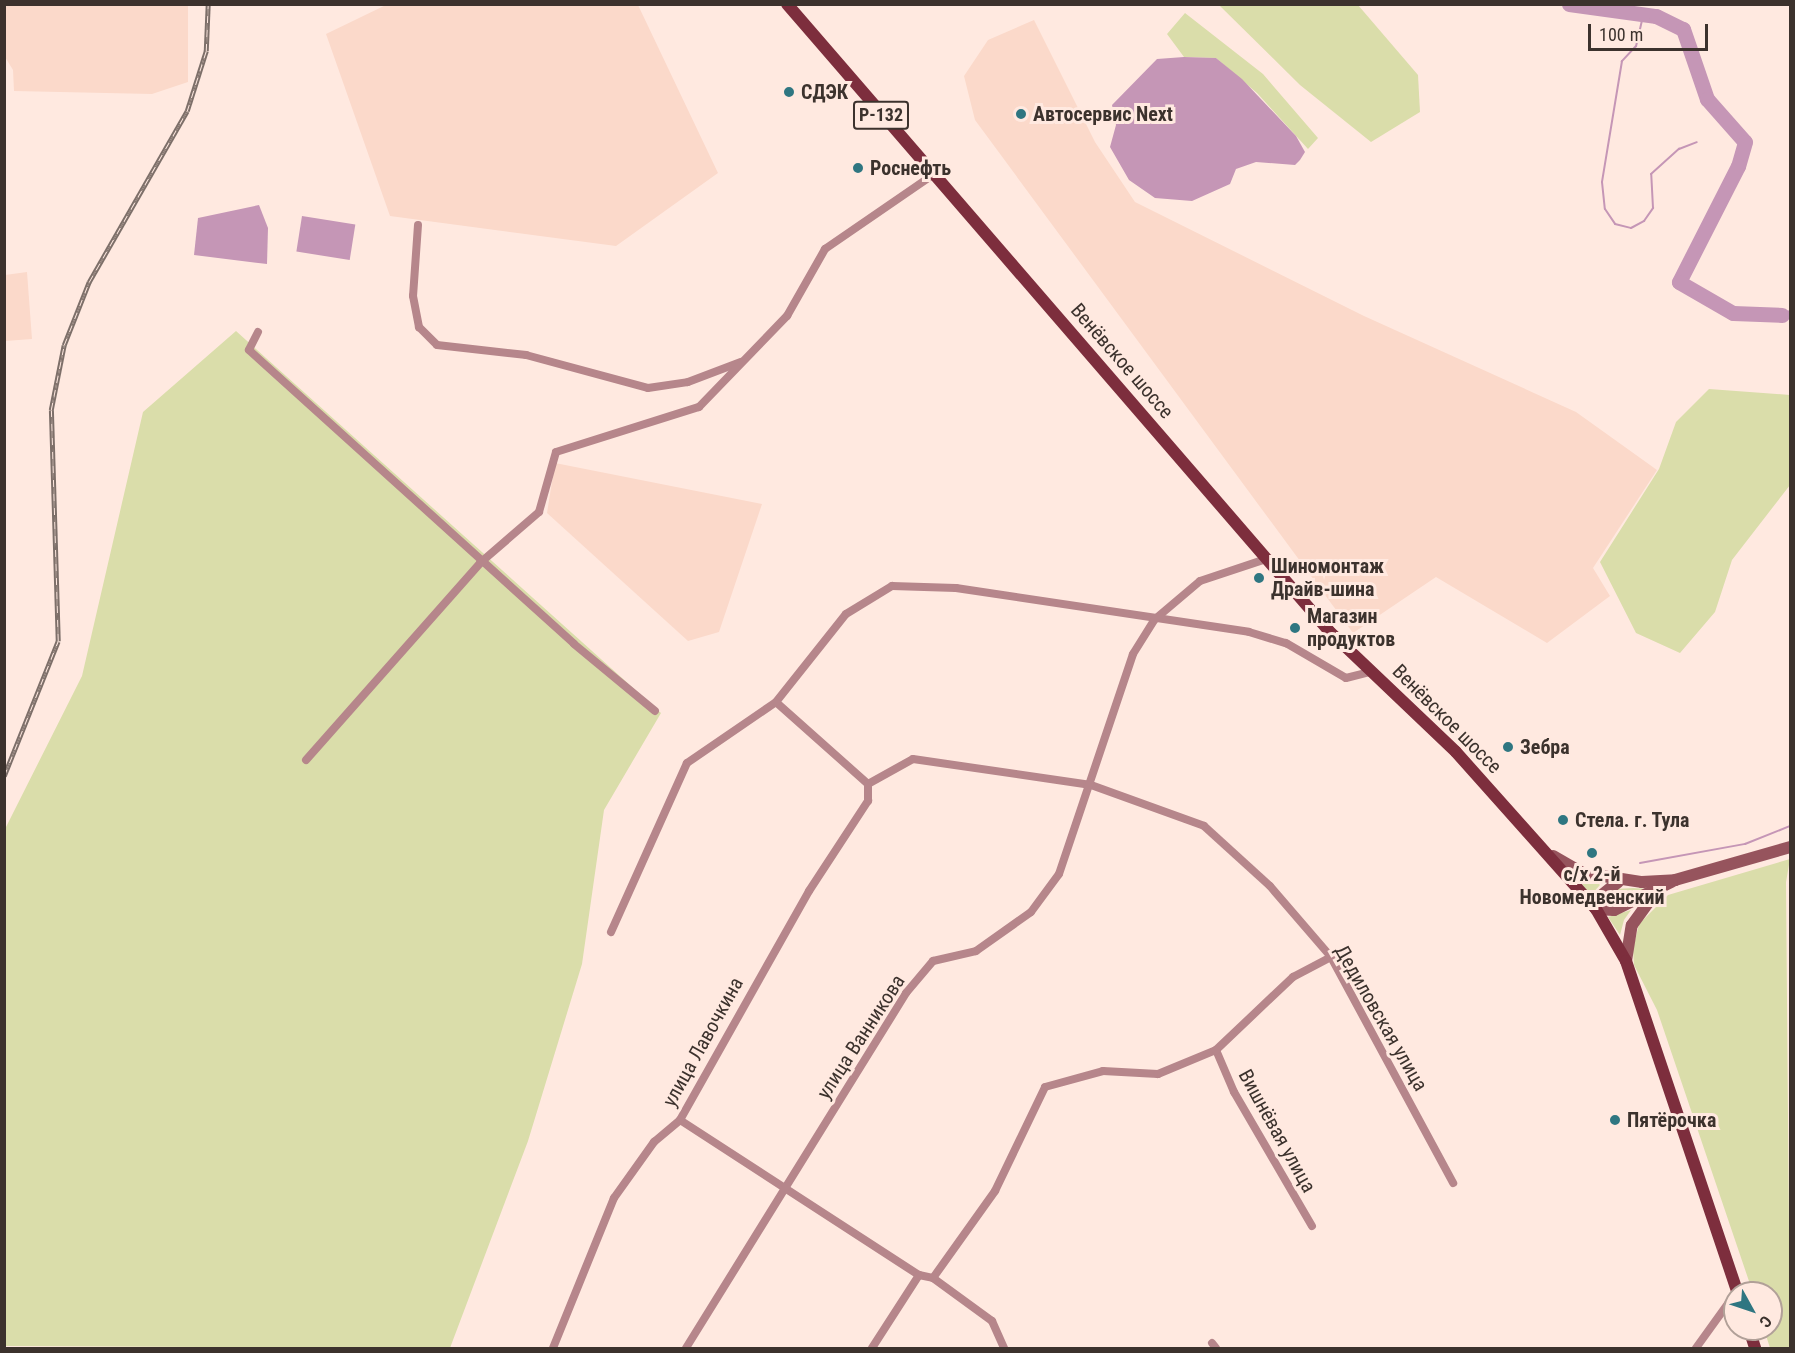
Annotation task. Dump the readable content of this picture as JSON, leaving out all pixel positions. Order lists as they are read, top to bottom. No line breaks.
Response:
{"streets":{"main road":["Р-132","Венёвское шоссе"],"street":["Дедиловская улица","улица Ванникова","улица Лавочкина","Вишнёвая улица"]},"crossings":[["Венёвское шоссе","улица Ванникова"],["Дедиловская улица","улица Ванникова"],["Дедиловская улица","улица Лавочкина"]],"places":["СДЭК","Автосервис Next","Роснефть","Шиномонтаж Драйв-шина","Магазин продуктов","Зебра","Стела. г. Тула","с/х 2-й Новомедвенский","Пятёрочка"],"scale_bar":"100 m","north":"bottom right"}
